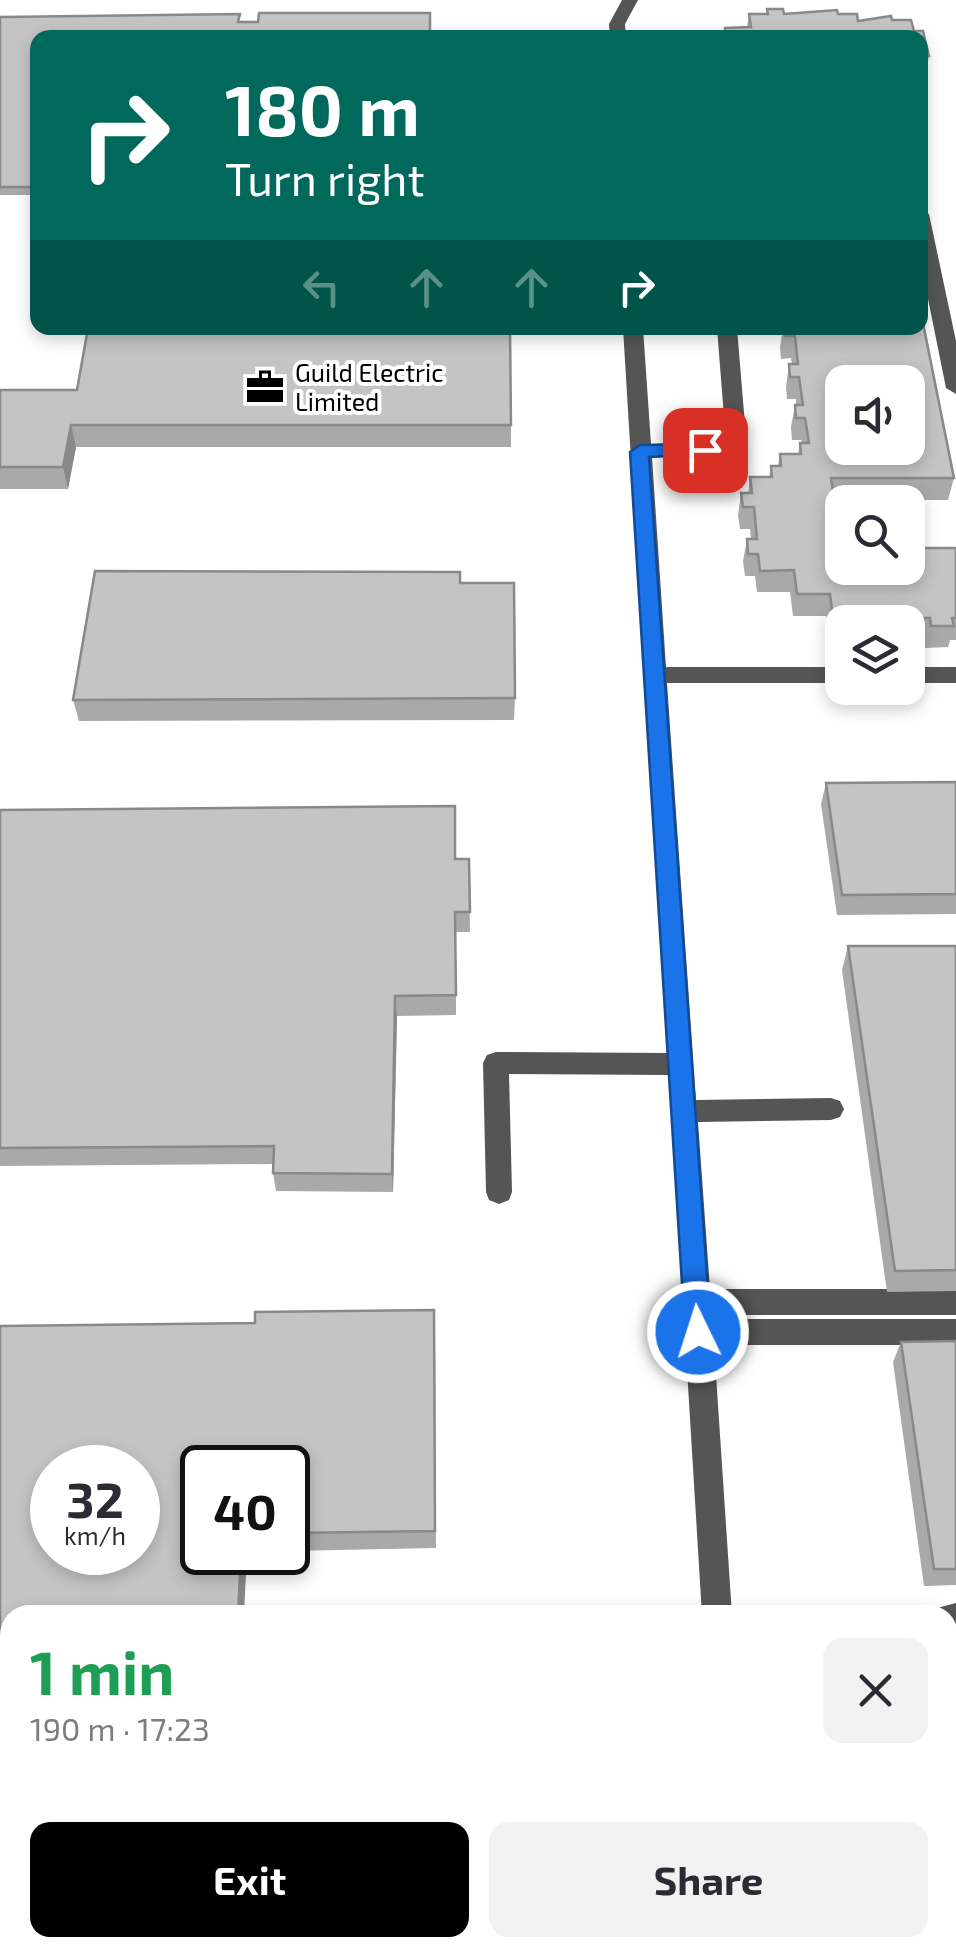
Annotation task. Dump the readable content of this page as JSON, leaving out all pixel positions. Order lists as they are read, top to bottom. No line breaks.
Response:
{"places":{"office":["Guild Electric Limited"]},"page":{"turn":["180 m","Turn right"],"speed":"32 km/h","limit":"40","heading":["1 min","190 m · 17:23"],"buttons":["Exit","Share"]}}
